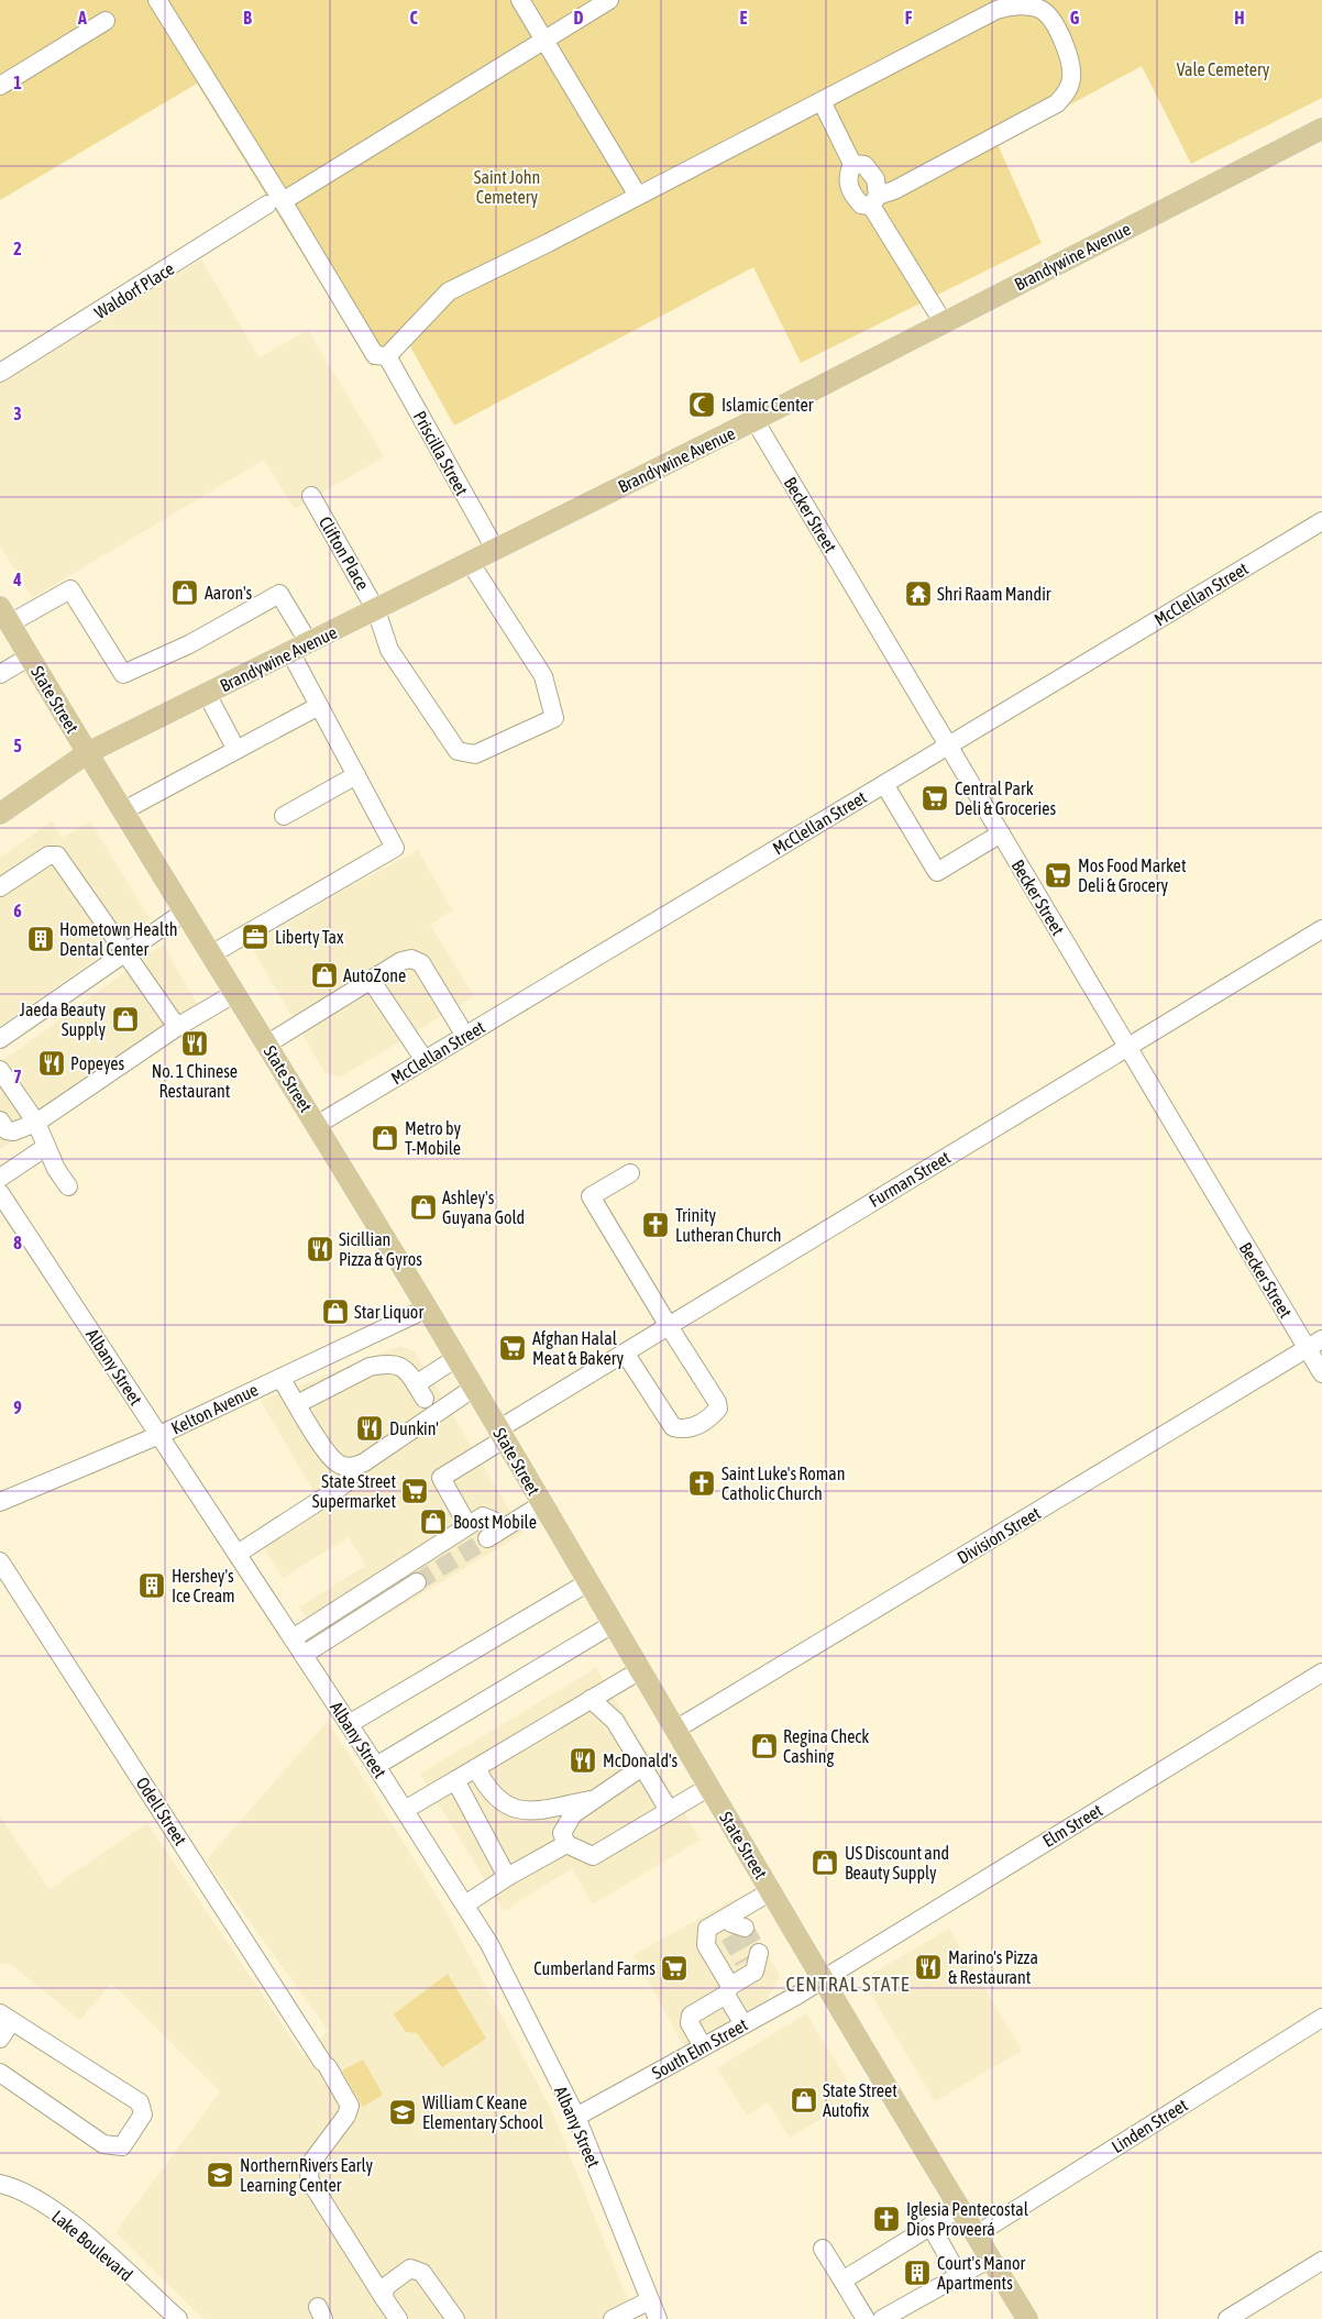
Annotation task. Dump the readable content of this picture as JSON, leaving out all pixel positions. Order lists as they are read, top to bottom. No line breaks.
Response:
{"streets":{"main road":["Brandywine Avenue","State Street"],"street":["Waldorf Place","Priscilla Street","Becker Street","Clifton Place","McClellan Street","Furman Street","Albany Street","Kelton Avenue","Division Street","Odell Street","Elm Street","South Elm Street","Linden Street","Lake Boulevard"]},"crossings":[["Brandywine Avenue","Priscilla Street"],["Brandywine Avenue","Becker Street"],["Brandywine Avenue","Clifton Place"],["Brandywine Avenue","State Street"],["Becker Street","McClellan Street"],["Becker Street","Furman Street"],["Becker Street","Division Street"],["McClellan Street","State Street"],["State Street","Furman Street"],["State Street","Kelton Avenue"],["State Street","Division Street"],["State Street","Elm Street"],["State Street","South Elm Street"],["State Street","Linden Street"],["Albany Street","Kelton Avenue"],["Albany Street","South Elm Street"],["Elm Street","South Elm Street"]],"districts":["CENTRAL STATE"],"parks":["Vale Cemetery","Saint John Cemetery"],"places":{"mosque":["Islamic Center"],"shop":["Aaron's","AutoZone","Jaeda Beauty Supply","Metro by T-Mobile","Ashley's Guyana Gold","Star Liquor","Boost Mobile","Regina Check Cashing","US Discount and Beauty Supply","State Street Autofix"],"temple":["Shri Raam Mandir"],"supermarket":["Central Park Deli & Groceries","Mos Food Market Deli & Grocery","Afghan Halal Meat & Bakery","State Street Supermarket","Cumberland Farms"],"office":["Liberty Tax"],"building":["Hometown Health Dental Center","Hershey's Ice Cream","Court's Manor Apartments"],"restaurant":["No. 1 Chinese Restaurant","Popeyes","Sicillian Pizza & Gyros","Dunkin'","McDonald's","Marino's Pizza & Restaurant"],"church":["Trinity Lutheran Church","Saint Luke's Roman Catholic Church","Iglesia Pentecostal Dios Proveerá"],"school or university":["William C Keane Elementary School","NorthernRivers Early Learning Center"]},"grid":{"columns":["A","B","C","D","E","F","G","H"],"rows":["1","2","3","4","5","6","7","8","9"]}}
